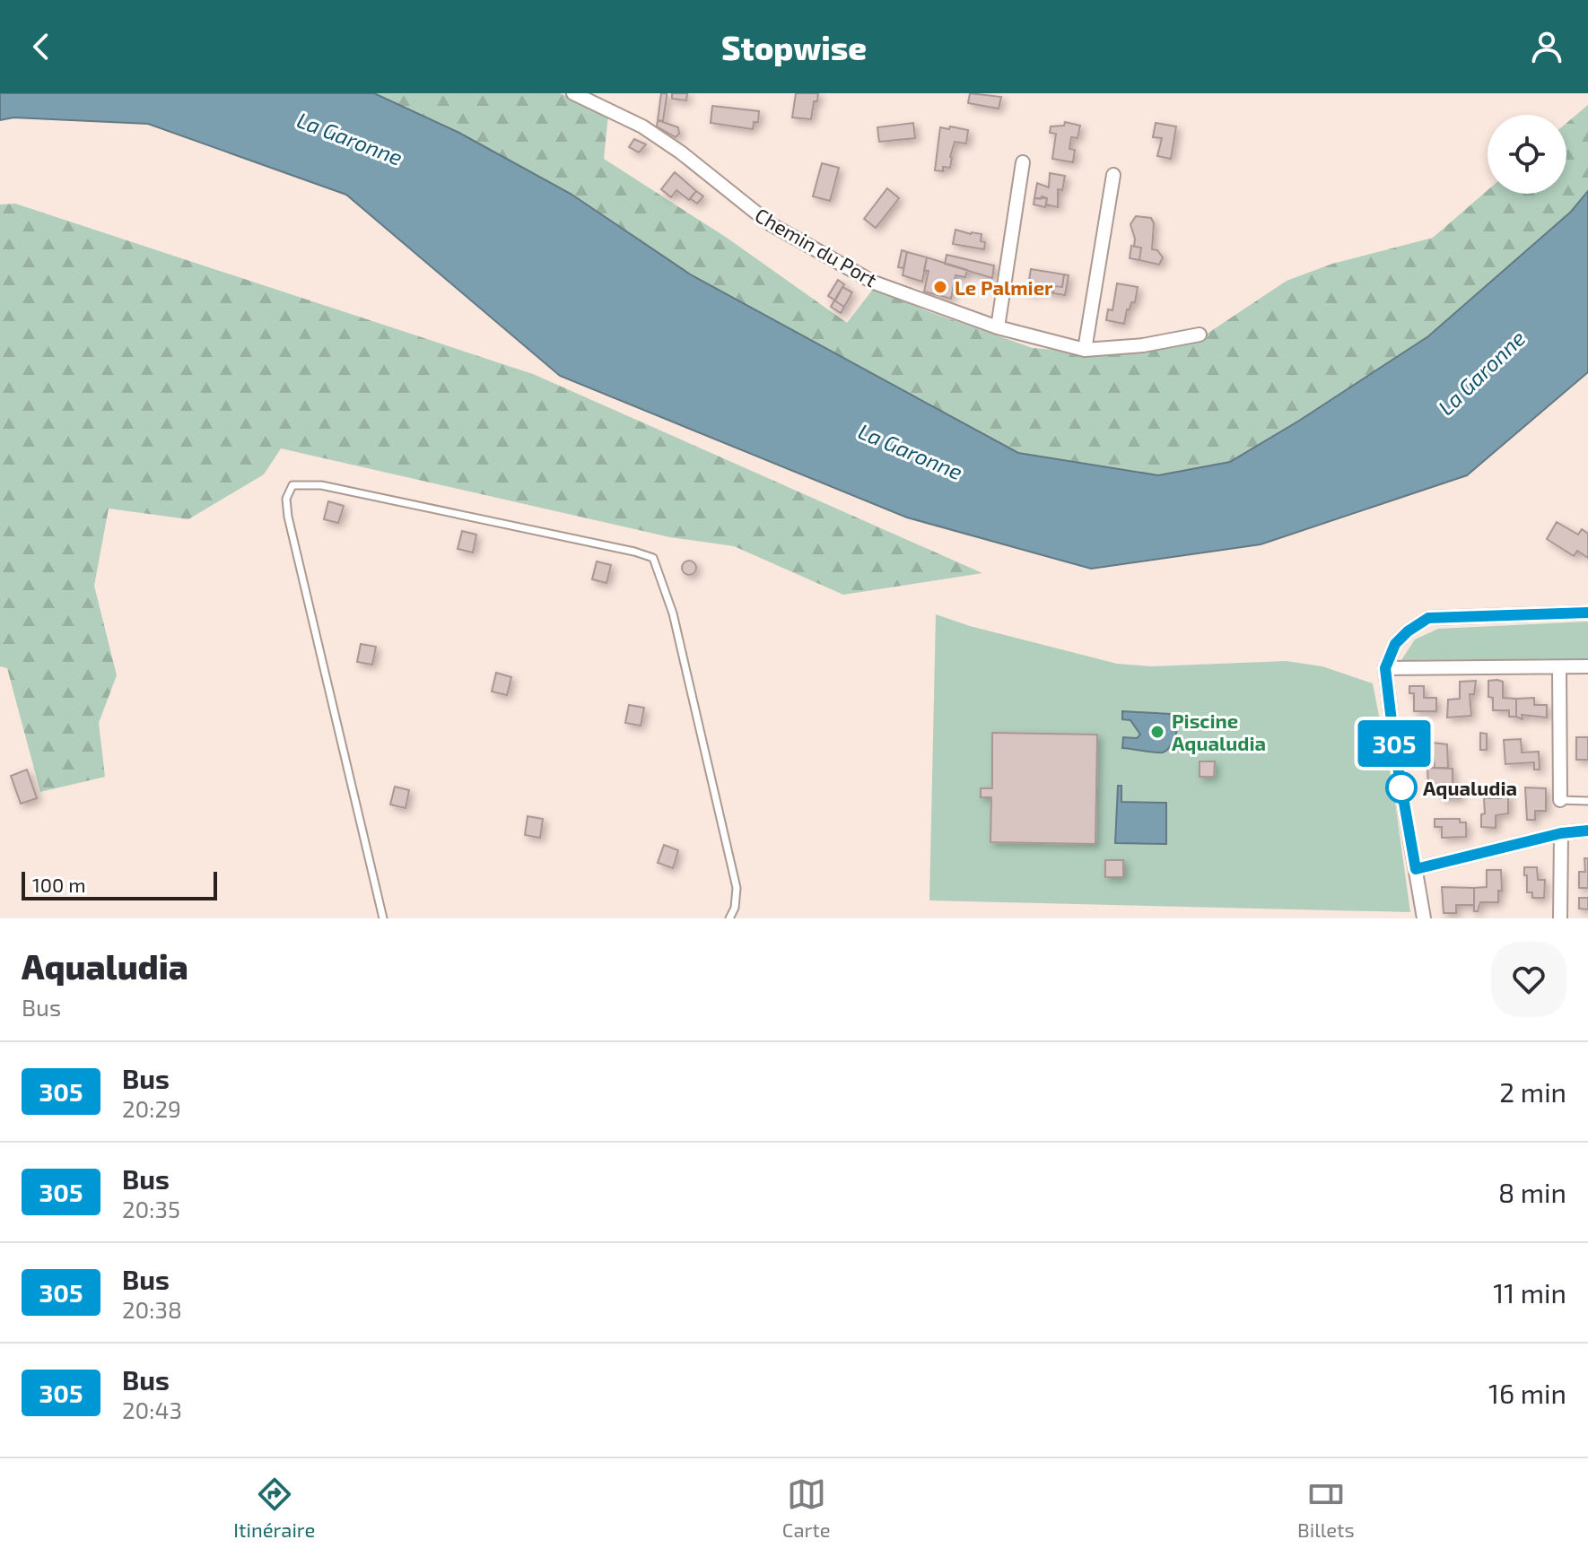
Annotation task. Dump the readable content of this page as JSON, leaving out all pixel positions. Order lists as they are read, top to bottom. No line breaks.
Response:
{"streets":{"street":["Chemin du Port"]},"water":["La Garonne"],"places":["Le Palmier","Piscine Aqualudia","Aqualudia"],"lines":["bus line 305"],"scale_bar":"100 m","page":{"header":"Stopwise","on_map":"305","scale":"100 m","heading":["Aqualudia","Bus"],"list":[{"mark":"305","name":"Bus","note":"20:29","value":"2 min"},{"mark":"305","name":"Bus","note":"20:35","value":"8 min"},{"mark":"305","name":"Bus","note":"20:38","value":"11 min"},{"mark":"305","name":"Bus","note":"20:43","value":"16 min"}],"tabs":["Itinéraire","Carte","Billets"]}}
